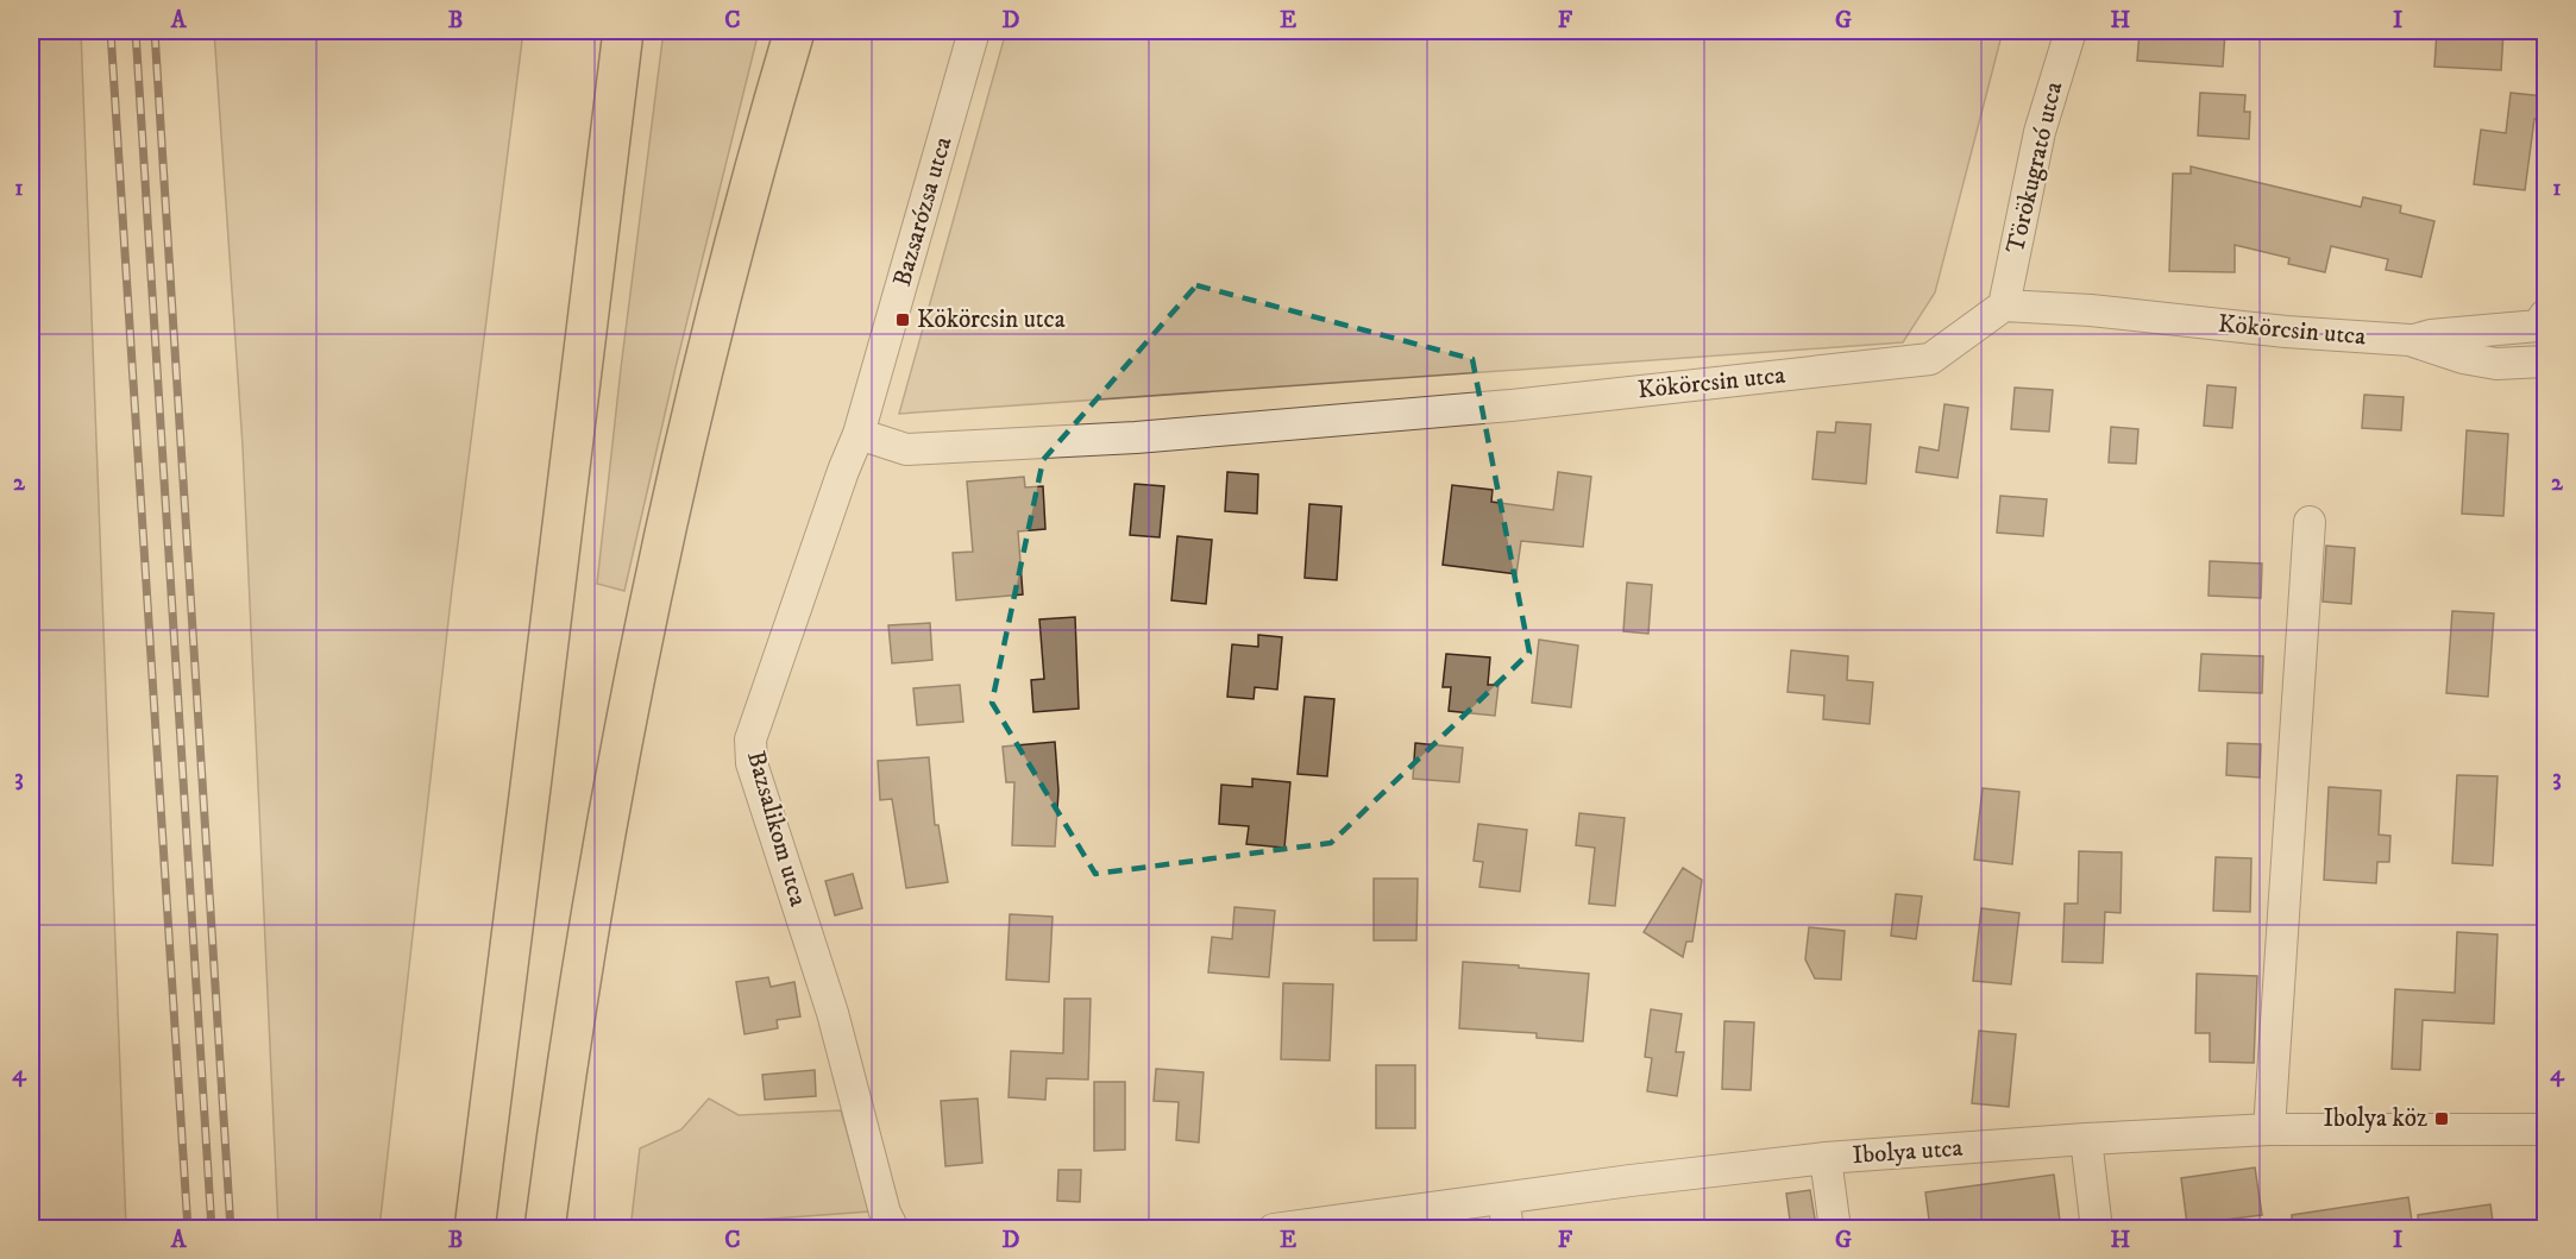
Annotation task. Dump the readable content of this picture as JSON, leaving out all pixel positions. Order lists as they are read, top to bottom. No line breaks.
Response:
{"streets":{"street":["Törökugrató utca","Bazsarózsa utca","Kökörcsin utca","Bazsalikom utca","Ibolya utca"]},"crossings":[["Törökugrató utca","Kökörcsin utca"],["Bazsarózsa utca","Kökörcsin utca"],["Bazsarózsa utca","Bazsalikom utca"],["Kökörcsin utca","Bazsalikom utca"]],"places":{"transit":["Kökörcsin utca","Ibolya köz"]},"grid":{"columns":["A","B","C","D","E","F","G","H","I"],"rows":["1","2","3","4"]}}
